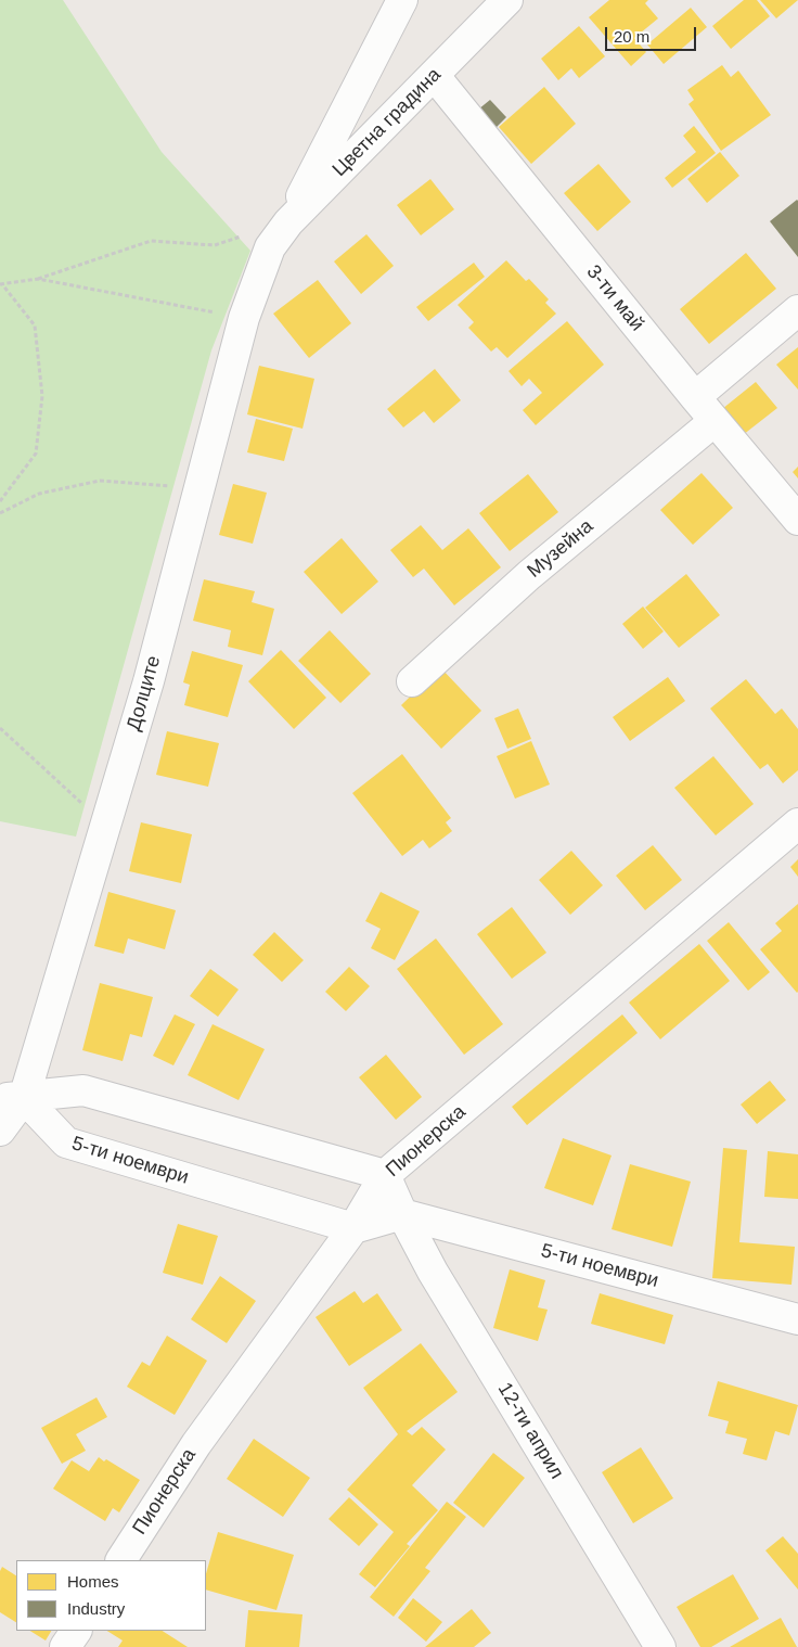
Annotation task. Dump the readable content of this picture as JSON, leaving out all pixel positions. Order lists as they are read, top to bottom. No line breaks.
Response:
{"streets":{"street":["Цветна градина","3-ти май","Музейна","Долците","Пионерска","5-ти ноември","12-ти април"]},"crossings":[["Цветна градина","3-ти май"],["Цветна градина","Долците"],["3-ти май","Музейна"],["Долците","5-ти ноември"],["Пионерска","5-ти ноември"],["5-ти ноември","12-ти април"]],"legend":["Homes","Industry"],"scale_bar":"20 m"}
